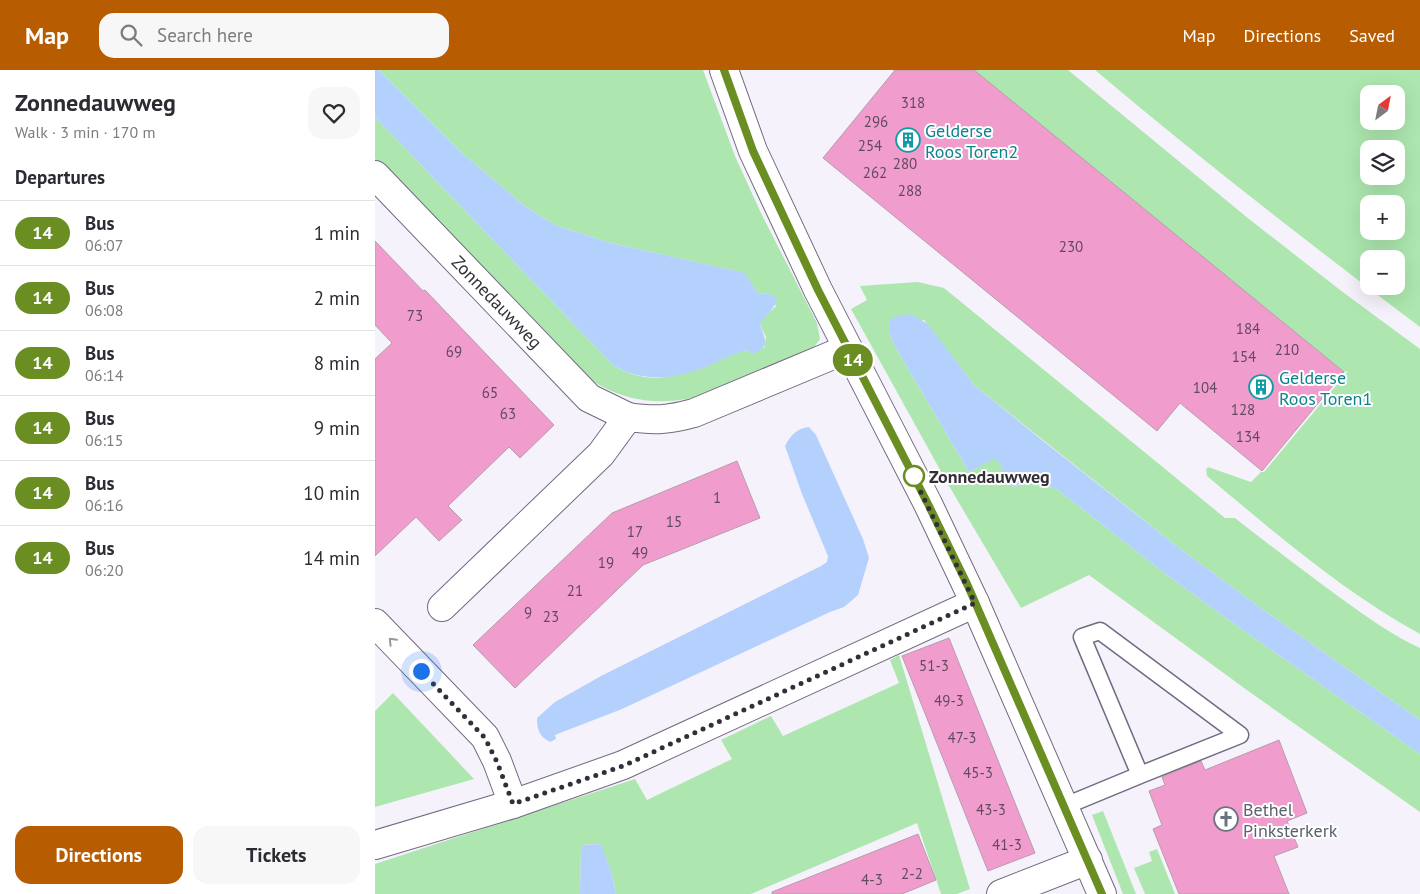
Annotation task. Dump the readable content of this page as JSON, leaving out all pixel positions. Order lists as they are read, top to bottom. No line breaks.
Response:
{"streets":{"street":["Zonnedauwweg"]},"places":{"building":["Gelderse Roos Toren2","Gelderse Roos Toren1"],"other":["Zonnedauwweg"],"church":["Bethel Pinksterkerk"]},"lines":["bus line 14"],"house_numbers":["318","296","254","280","262","288","230","73","184","210","69","154","104","65","128","63","134","1","15","17","49","19","21","9","23","51-3","49-3","47-3","45-3","43-3","41-3","2-2","4-3"],"north":"top right","page":{"header":"Map","search":"Search here","nav":["Map","Directions","Saved"],"heading":[["Zonnedauwweg","Walk · 3 min · 170 m"],"Departures"],"on_map":"14","map_buttons":["+","−"],"list":[{"mark":"14","name":"Bus","note":"06:07","value":"1 min"},{"mark":"14","name":"Bus","note":"06:08","value":"2 min"},{"mark":"14","name":"Bus","note":"06:14","value":"8 min"},{"mark":"14","name":"Bus","note":"06:15","value":"9 min"},{"mark":"14","name":"Bus","note":"06:16","value":"10 min"},{"mark":"14","name":"Bus","note":"06:20","value":"14 min"}],"buttons":["Directions","Tickets"]}}
